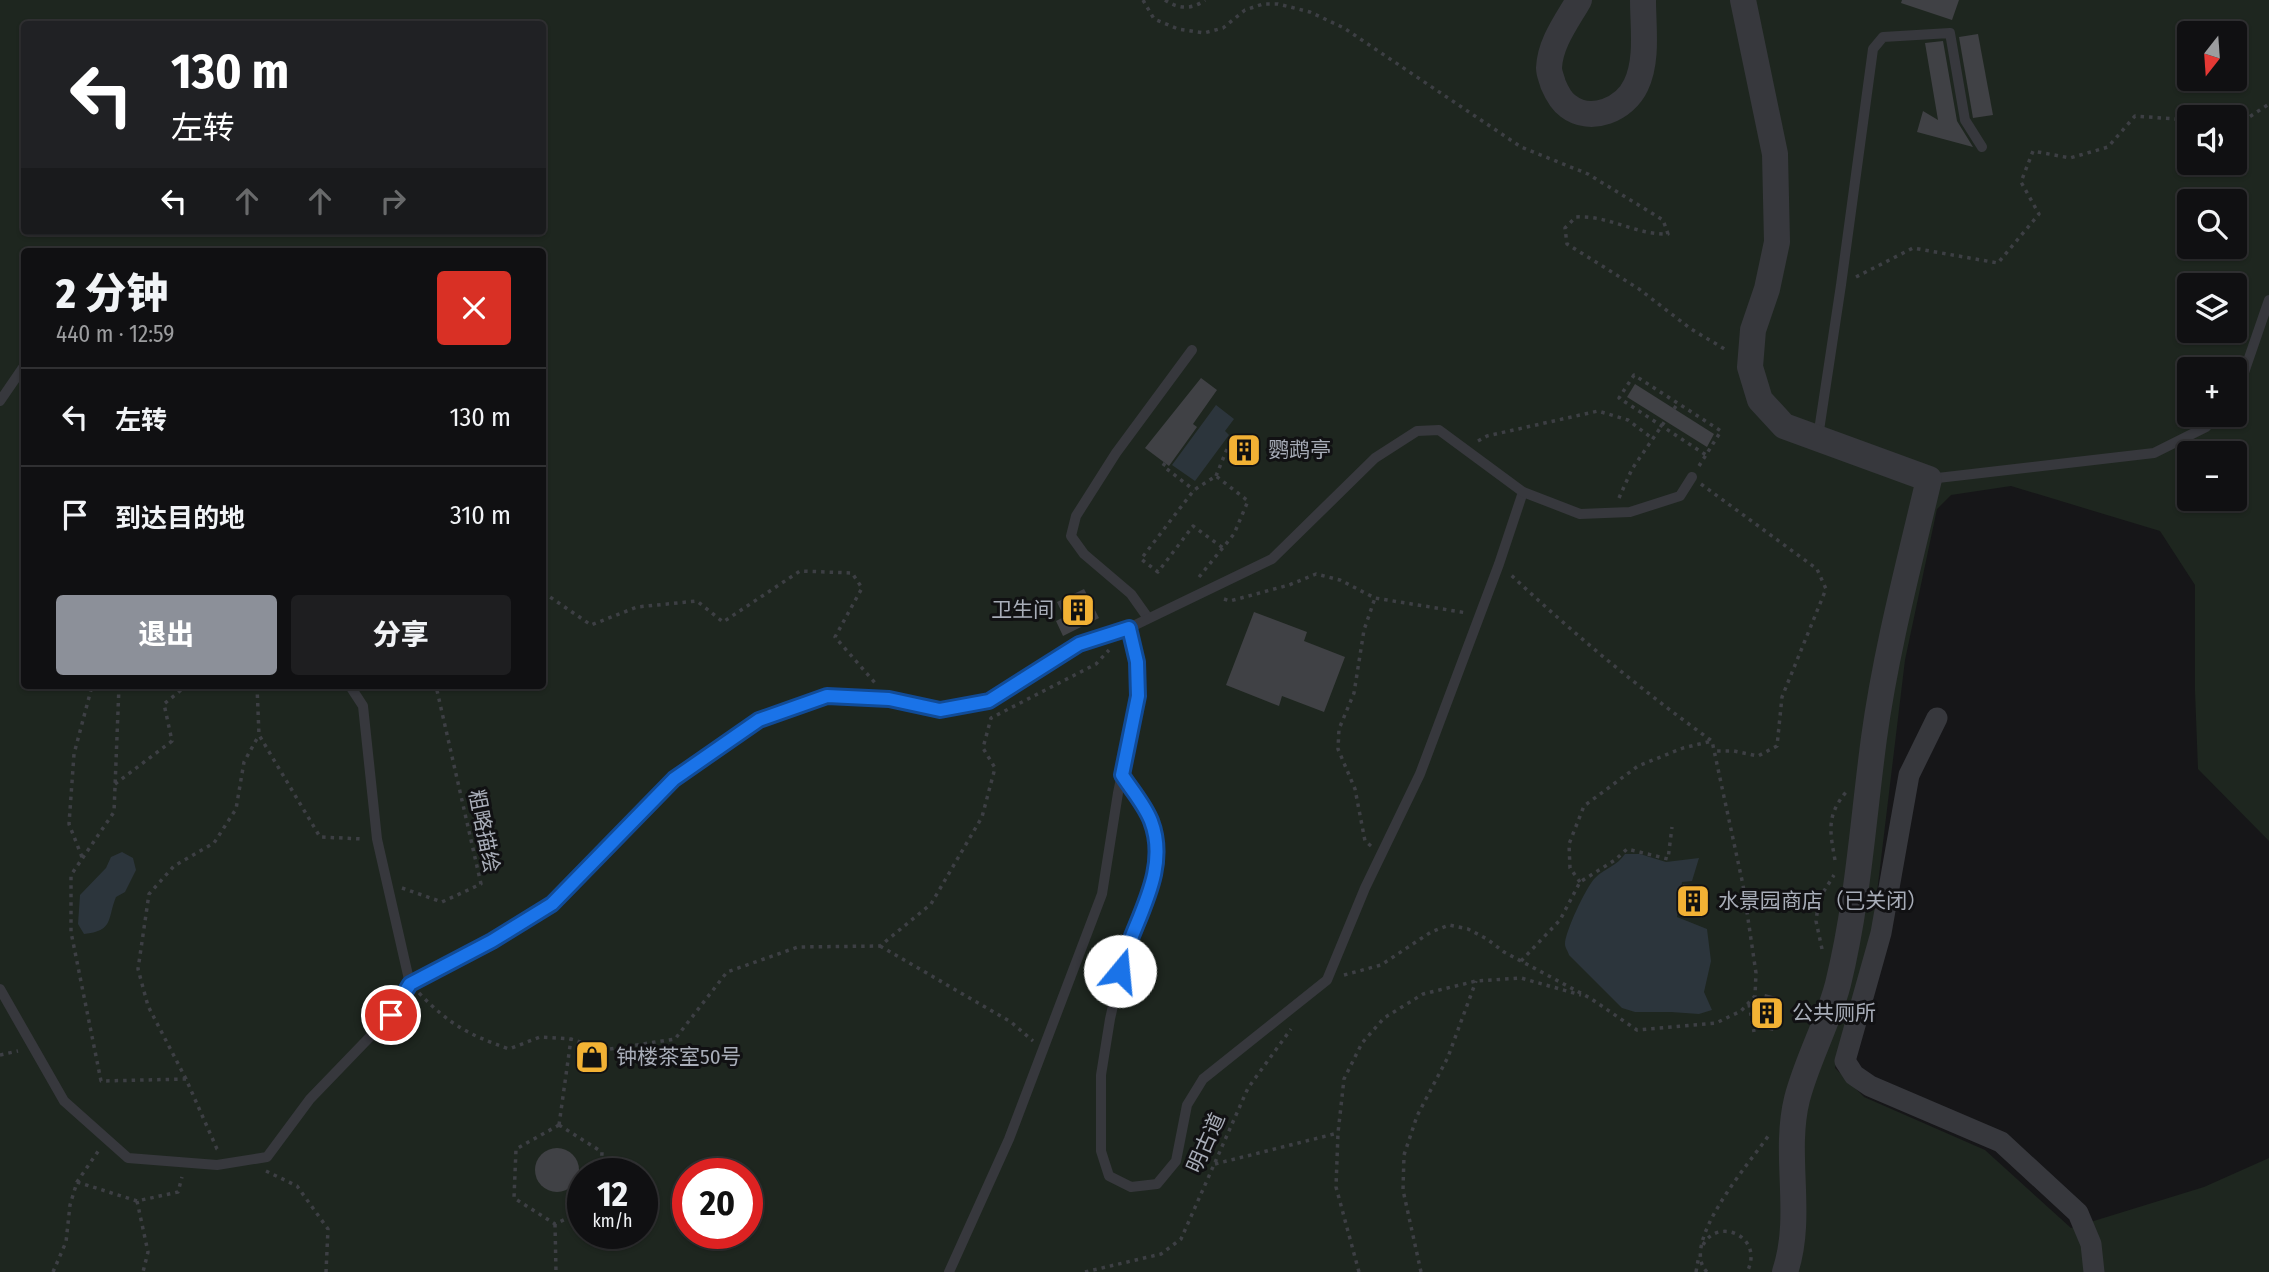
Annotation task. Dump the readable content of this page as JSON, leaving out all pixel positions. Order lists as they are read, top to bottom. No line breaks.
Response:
{"streets":{"path":["粗略描绘","明古道"]},"places":{"building":["鹦鹉亭","卫生间","水景园商店（已关闭）","公共厕所"],"shop":["钟楼茶室50号"]},"north":"bottom","page":{"map_buttons":["+","−"],"turn":["130 m","左转"],"heading":["2 分钟","440 m · 12:59"],"list":[{"name":"左转","value":"130 m"},{"name":"到达目的地","value":"310 m"}],"buttons":["退出","分享"],"speed":"12 km/h","limit":"20"}}
